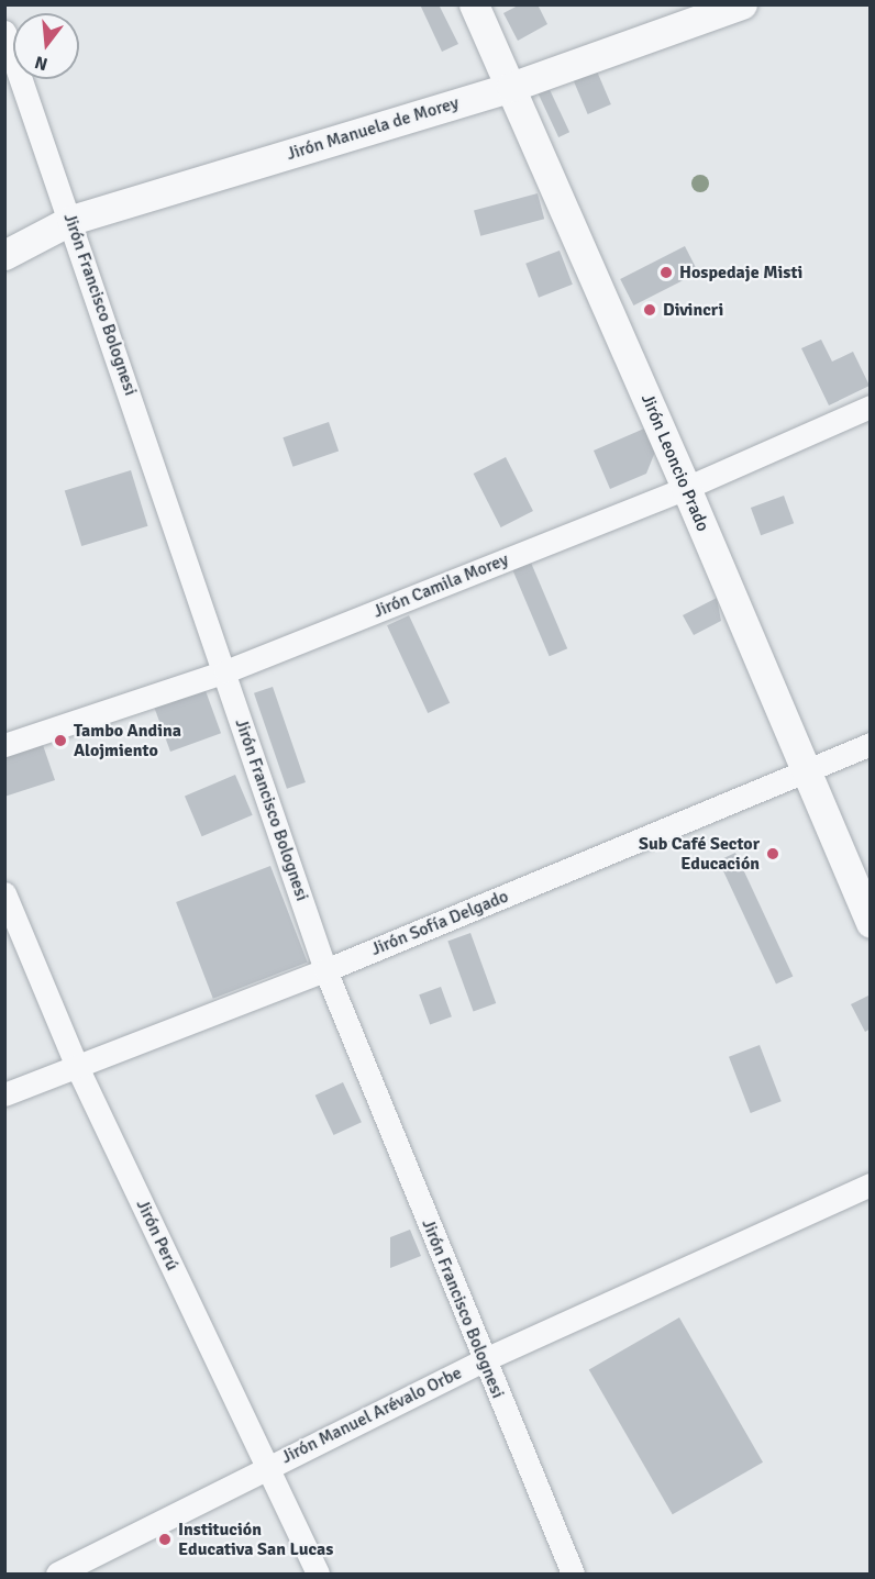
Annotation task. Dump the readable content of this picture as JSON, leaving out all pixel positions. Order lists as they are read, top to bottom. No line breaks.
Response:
{"streets":{"street":["Jirón Manuela de Morey","Jirón Francisco Bolognesi","Jirón Leoncio Prado","Jirón Camila Morey","Jirón Sofía Delgado","Jirón Perú","Jirón Manuel Arévalo Orbe"]},"crossings":[["Jirón Manuela de Morey","Jirón Francisco Bolognesi"],["Jirón Manuela de Morey","Jirón Leoncio Prado"],["Jirón Francisco Bolognesi","Jirón Camila Morey"],["Jirón Francisco Bolognesi","Jirón Sofía Delgado"],["Jirón Francisco Bolognesi","Jirón Manuel Arévalo Orbe"],["Jirón Leoncio Prado","Jirón Camila Morey"],["Jirón Leoncio Prado","Jirón Sofía Delgado"],["Jirón Sofía Delgado","Jirón Perú"],["Jirón Perú","Jirón Manuel Arévalo Orbe"]],"places":["Hospedaje Misti","Divincri","Tambo Andina Alojmiento","Sub Café Sector Educación","Institución Educativa San Lucas"],"north":"bottom"}
